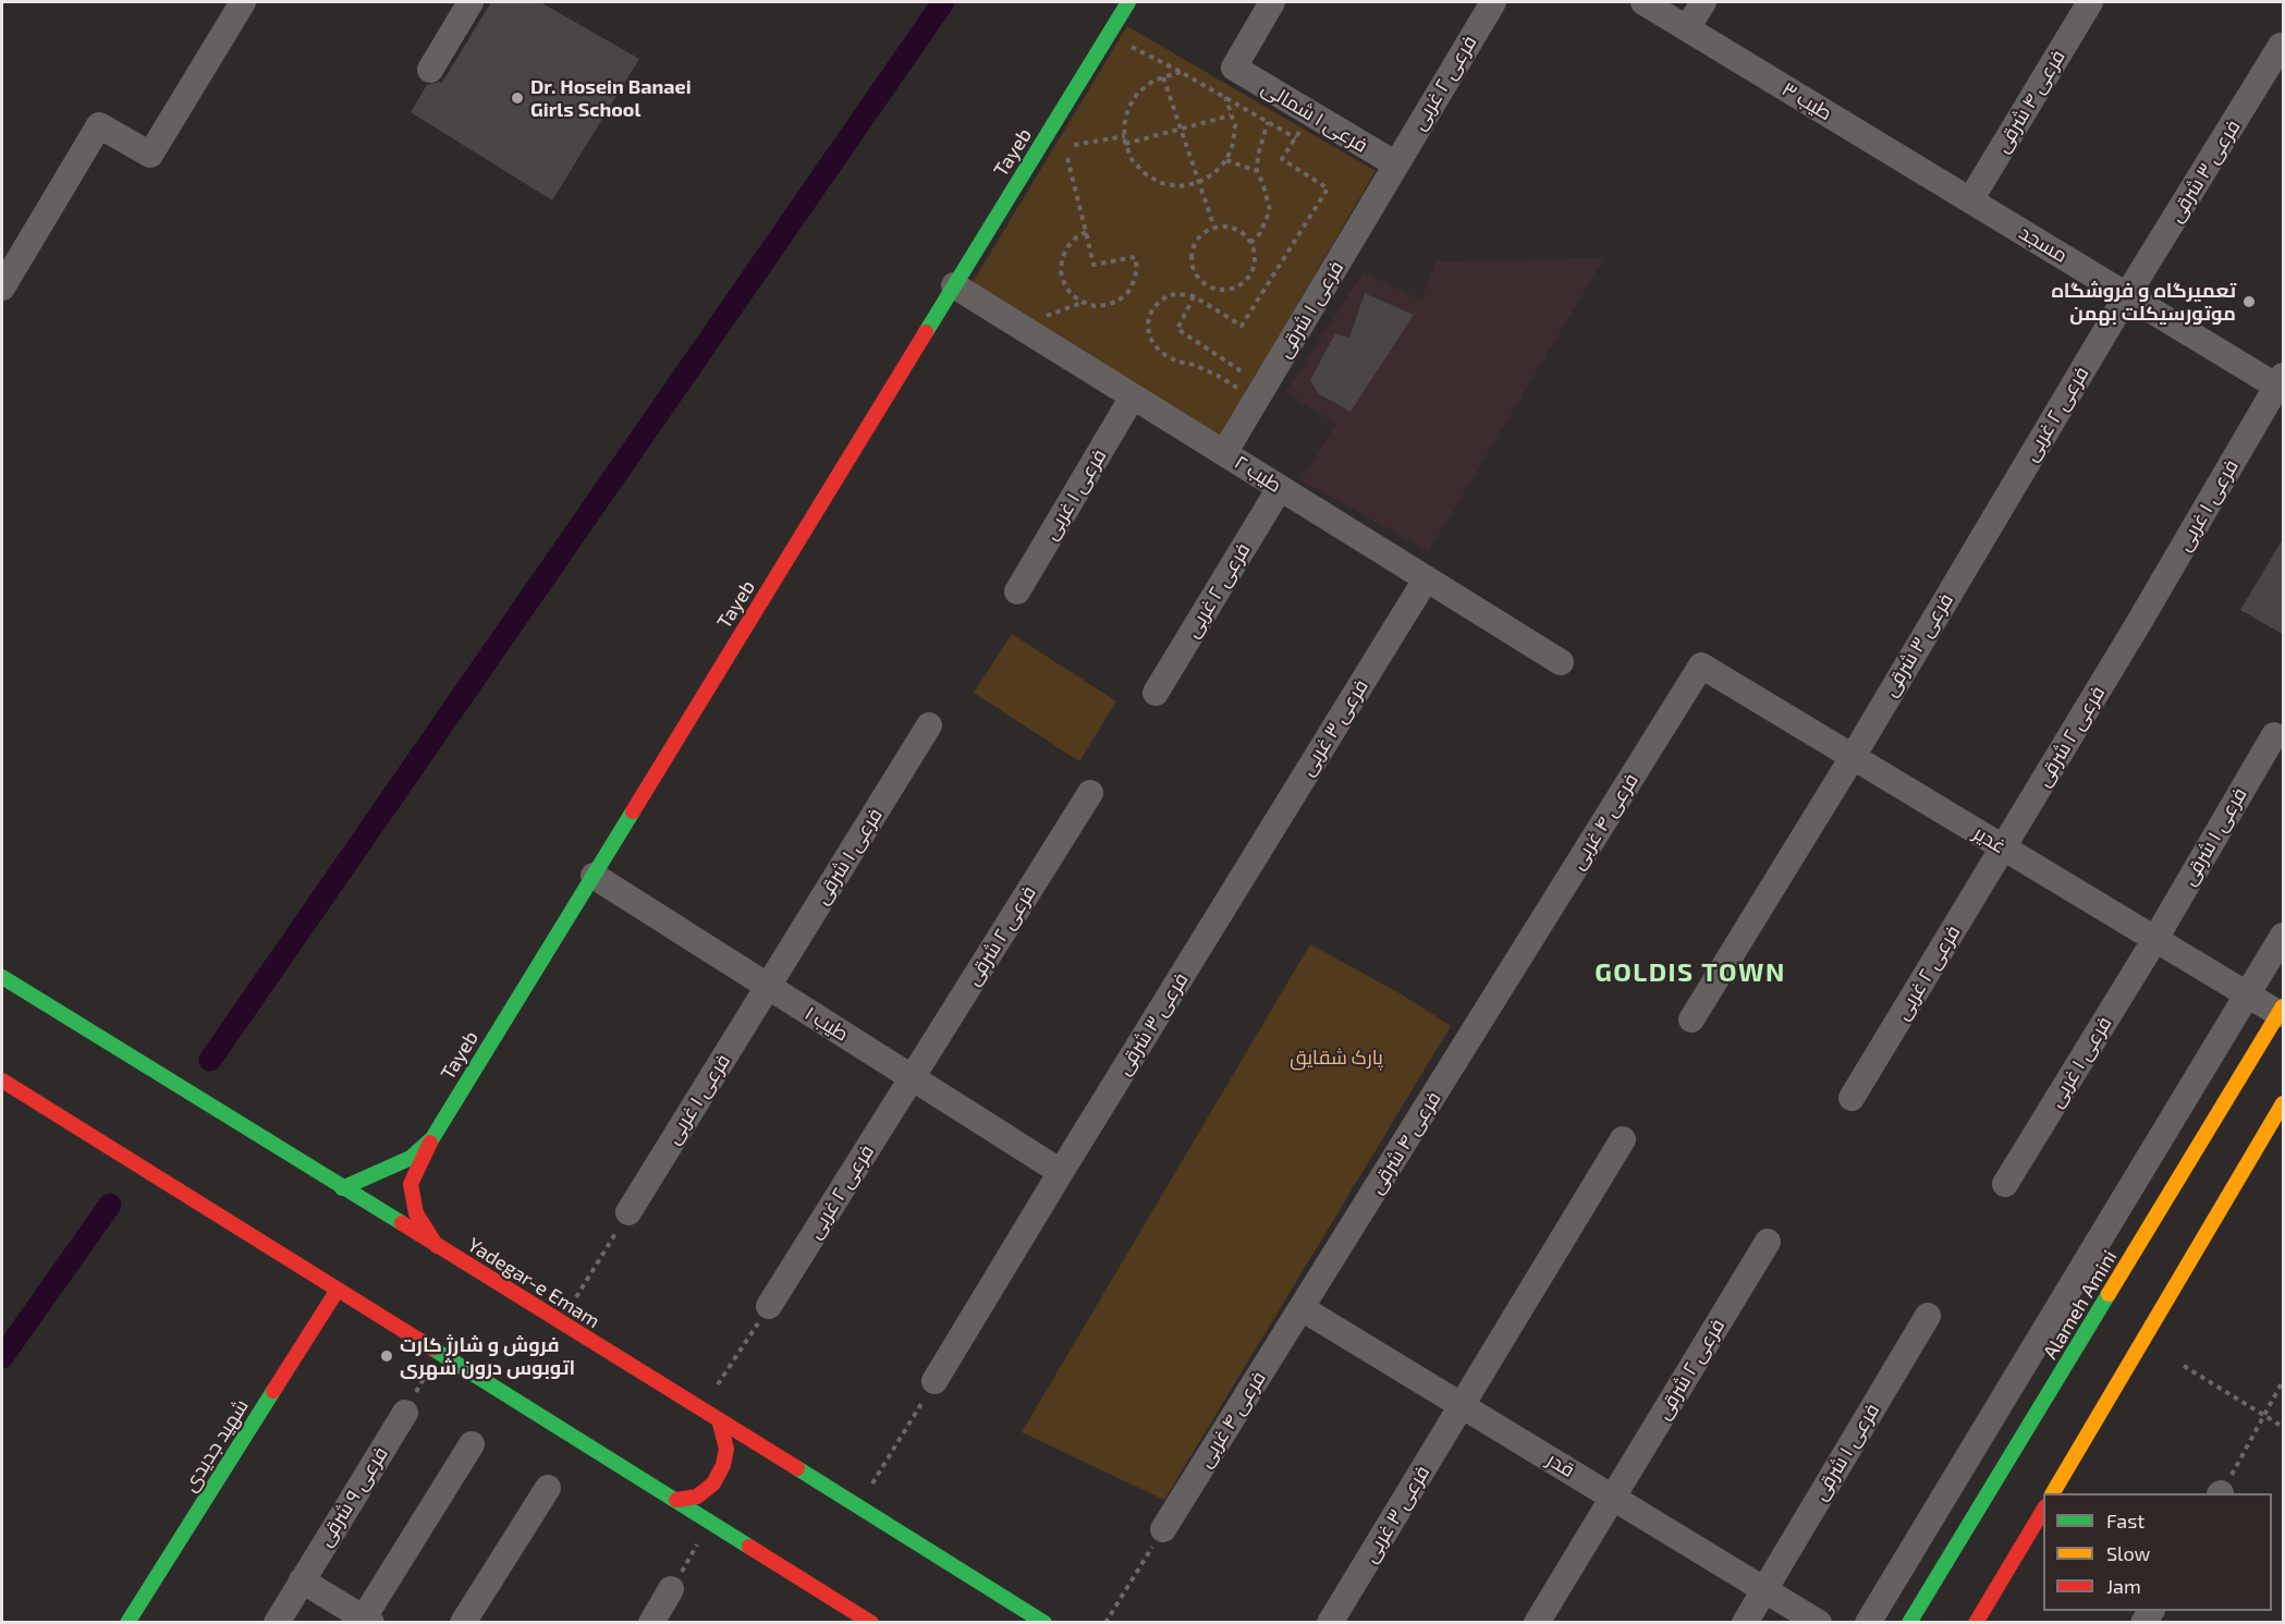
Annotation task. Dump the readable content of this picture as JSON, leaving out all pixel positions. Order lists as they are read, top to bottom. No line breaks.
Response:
{"streets":{"main road":["Tayeb","Yadegar-e Emam","Alameh Amini","شهید جدیدی"],"street":["فرعی ۲ غربی","طیب ۳","فرعی ۴ شرقی","فرعی ۱ شمالی","فرعی ۳ شرقی","مسجد","فرعی ۱ شرقی","طیب ۲","فرعی ۱ غربی","فرعی ۳ غربی","فرعی ۲ شرقی","فرعی ۴ غربی","غدیر","طیب ۱","قدر","فرعی ۹ شرقی"]},"crossings":[["فرعی ۲ غربی","فرعی ۱ شمالی"],["فرعی ۲ غربی","فرعی ۳ شرقی"],["فرعی ۲ غربی","مسجد"],["فرعی ۲ غربی","فرعی ۱ شرقی"],["فرعی ۲ غربی","طیب ۲"],["فرعی ۲ غربی","فرعی ۲ شرقی"],["فرعی ۲ غربی","غدیر"],["فرعی ۲ غربی","طیب ۱"],["طیب ۳","فرعی ۴ شرقی"],["طیب ۳","مسجد"],["فرعی ۴ شرقی","مسجد"],["فرعی ۴ شرقی","فرعی ۴ غربی"],["فرعی ۴ شرقی","قدر"],["فرعی ۱ شمالی","فرعی ۱ شرقی"],["Tayeb","طیب ۲"],["Tayeb","طیب ۱"],["Tayeb","Yadegar-e Emam"],["فرعی ۳ شرقی","مسجد"],["فرعی ۳ شرقی","فرعی ۳ غربی"],["فرعی ۳ شرقی","غدیر"],["فرعی ۳ شرقی","طیب ۱"],["مسجد","فرعی ۱ غربی"],["فرعی ۱ شرقی","طیب ۲"],["فرعی ۱ شرقی","فرعی ۱ غربی"],["فرعی ۱ شرقی","غدیر"],["فرعی ۱ شرقی","طیب ۱"],["فرعی ۱ شرقی","قدر"],["طیب ۲","فرعی ۱ غربی"],["طیب ۲","فرعی ۳ غربی"],["فرعی ۱ غربی","فرعی ۲ شرقی"],["فرعی ۱ غربی","غدیر"],["فرعی ۱ غربی","طیب ۱"],["فرعی ۳ غربی","قدر"],["فرعی ۲ شرقی","غدیر"],["فرعی ۲ شرقی","طیب ۱"],["فرعی ۲ شرقی","قدر"],["فرعی ۴ غربی","غدیر"],["فرعی ۴ غربی","قدر"],["غدیر","Alameh Amini"]],"districts":["GOLDIS TOWN"],"parks":["پارک شقایق"],"places":["Dr. Hosein Banaei Girls School","تعمیرگاه و فروشگاه موتورسیکلت بهمن","فروش و شارژ کارت اتوبوس درون شهری"],"legend":["Fast","Slow","Jam"]}
